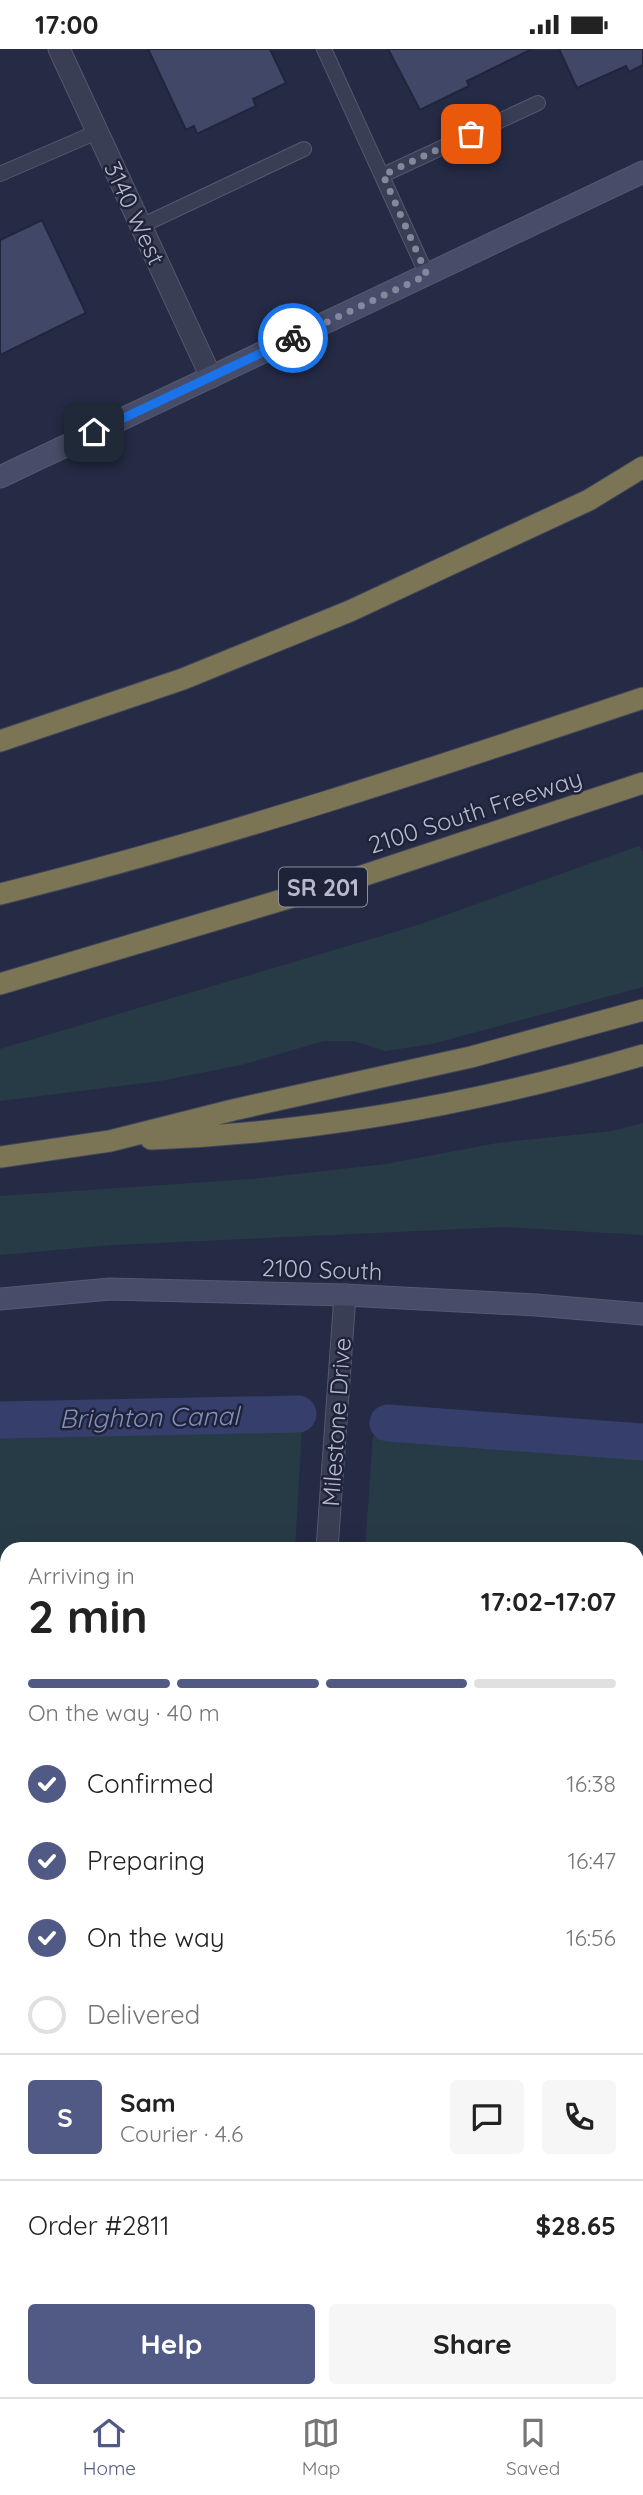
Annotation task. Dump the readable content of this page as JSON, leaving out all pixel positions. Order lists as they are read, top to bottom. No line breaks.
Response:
{"streets":{"highway":["2100 South Freeway","SR 201"],"main road":["2100 South"],"street":["3140 West","Milestone Drive"]},"crossings":[["2100 South","Milestone Drive"]],"water":["Brighton Canal"],"page":{"status":"17:00","heading":["2 min","Arriving in","17:02–17:07"],"panel":["Sam","Courier · 4.6","Order #2811","$28.65"],"bar":"On the way · 40 m","list":[["Confirmed","16:38"],["Preparing","16:47"],["On the way","16:56"],"Delivered"],"round":"S","buttons":["Help","Share"],"tabs":["Home","Map","Saved"]}}
